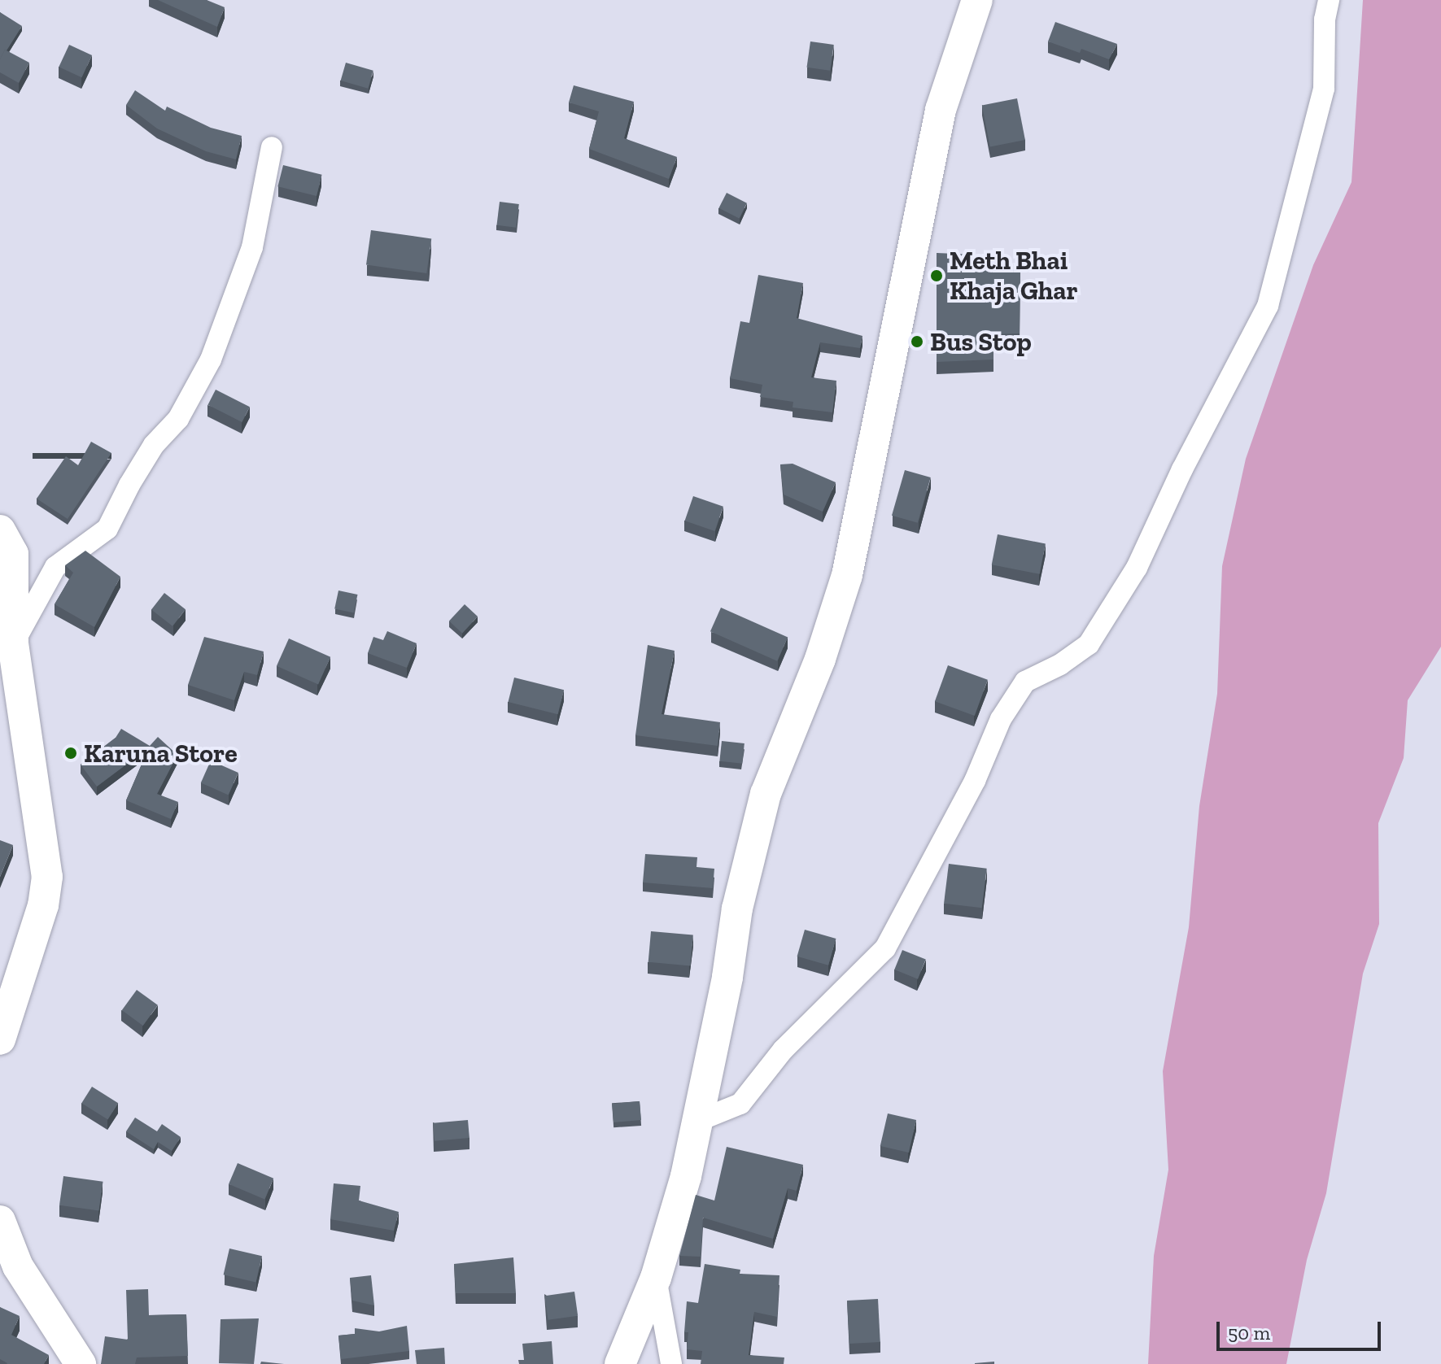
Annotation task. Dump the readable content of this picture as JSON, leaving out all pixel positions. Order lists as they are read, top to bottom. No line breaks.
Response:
{"places":["Meth Bhai Khaja Ghar","Bus Stop","Karuna Store"],"scale_bar":"50 m"}
